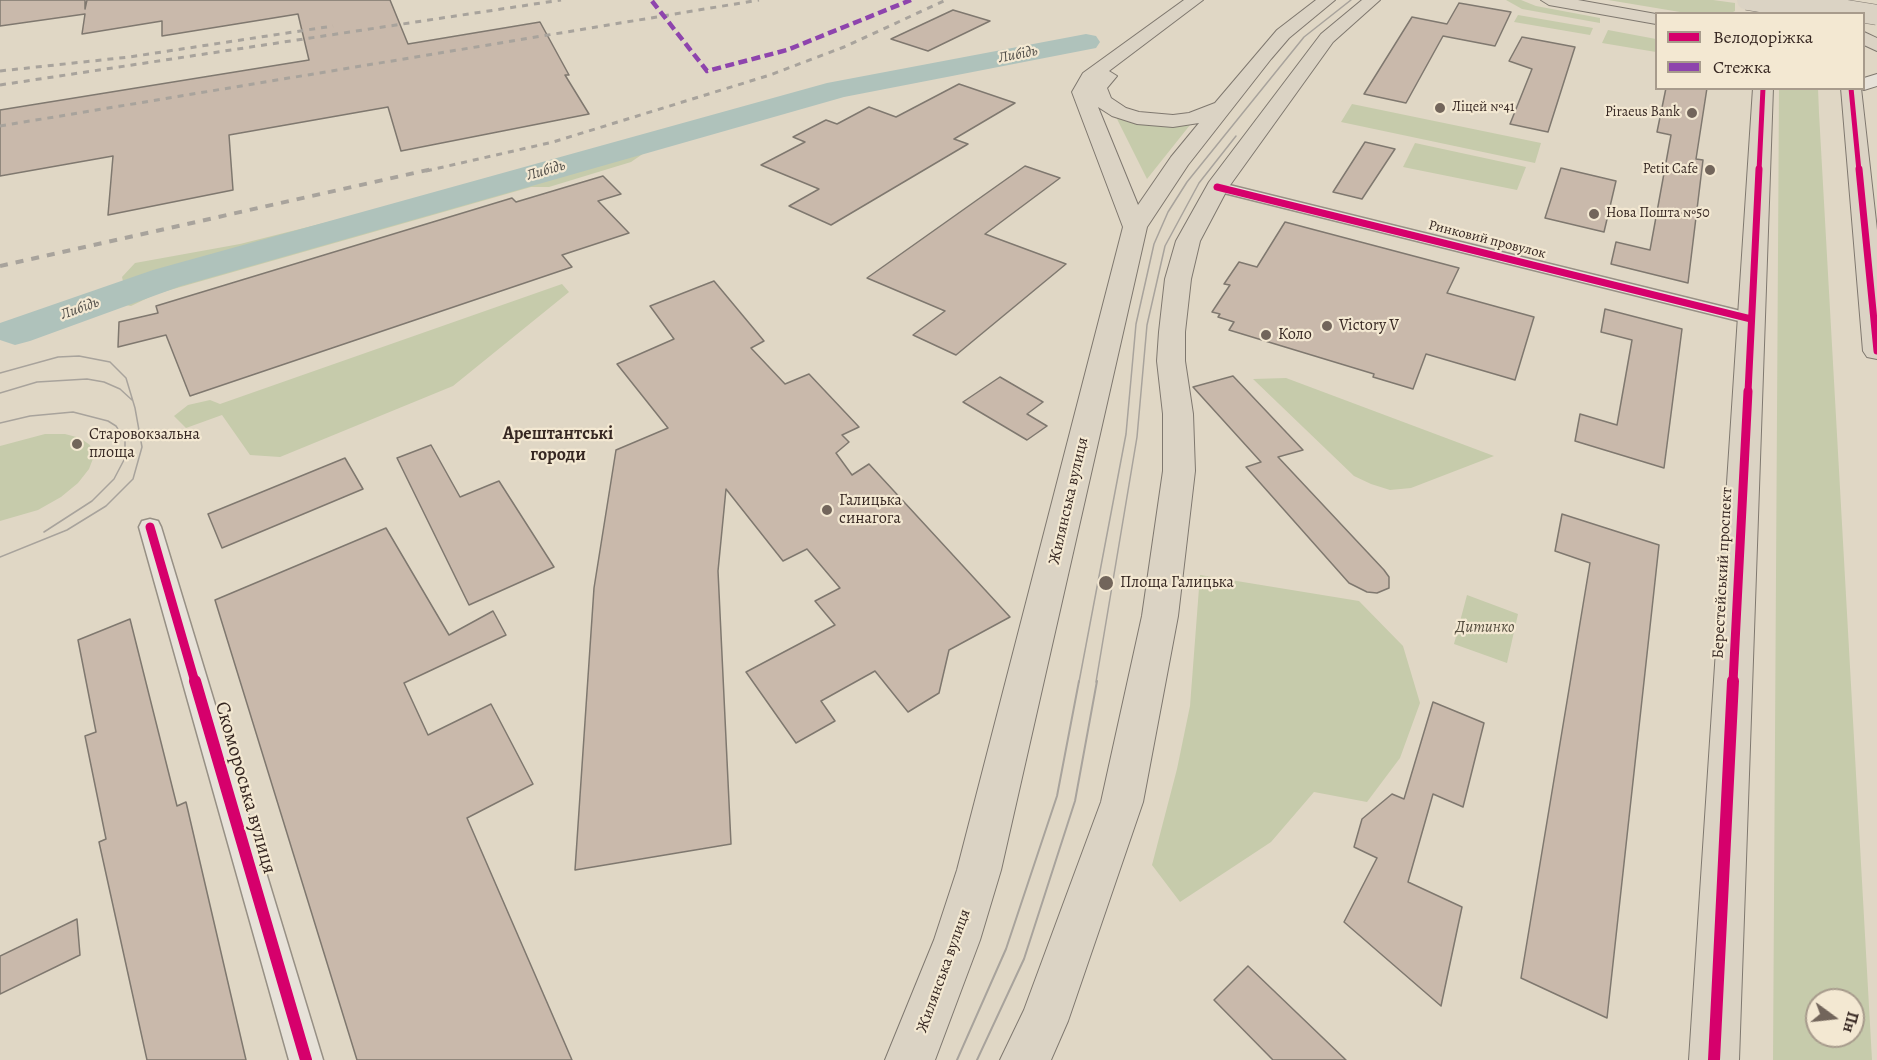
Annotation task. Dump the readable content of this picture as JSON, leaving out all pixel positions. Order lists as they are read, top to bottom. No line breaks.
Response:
{"streets":{"main road":["Жилянська вулиця","Берестейський проспект"],"street":["Ринковий провулок","Скомороська вулиця"]},"crossings":[["Ринковий провулок","Берестейський проспект"]],"districts":["Арештантські городи"],"water":["Либідь"],"parks":["Дитинко"],"places":["Ліцей №41","Piraeus Bank","Petit Cafe","Нова Пошта №50","Victory V","Коло","Старовокзальна площа","Галицька синагога","Площа Галицька"],"legend":["Велодоріжка","Стежка"],"north":"right"}
